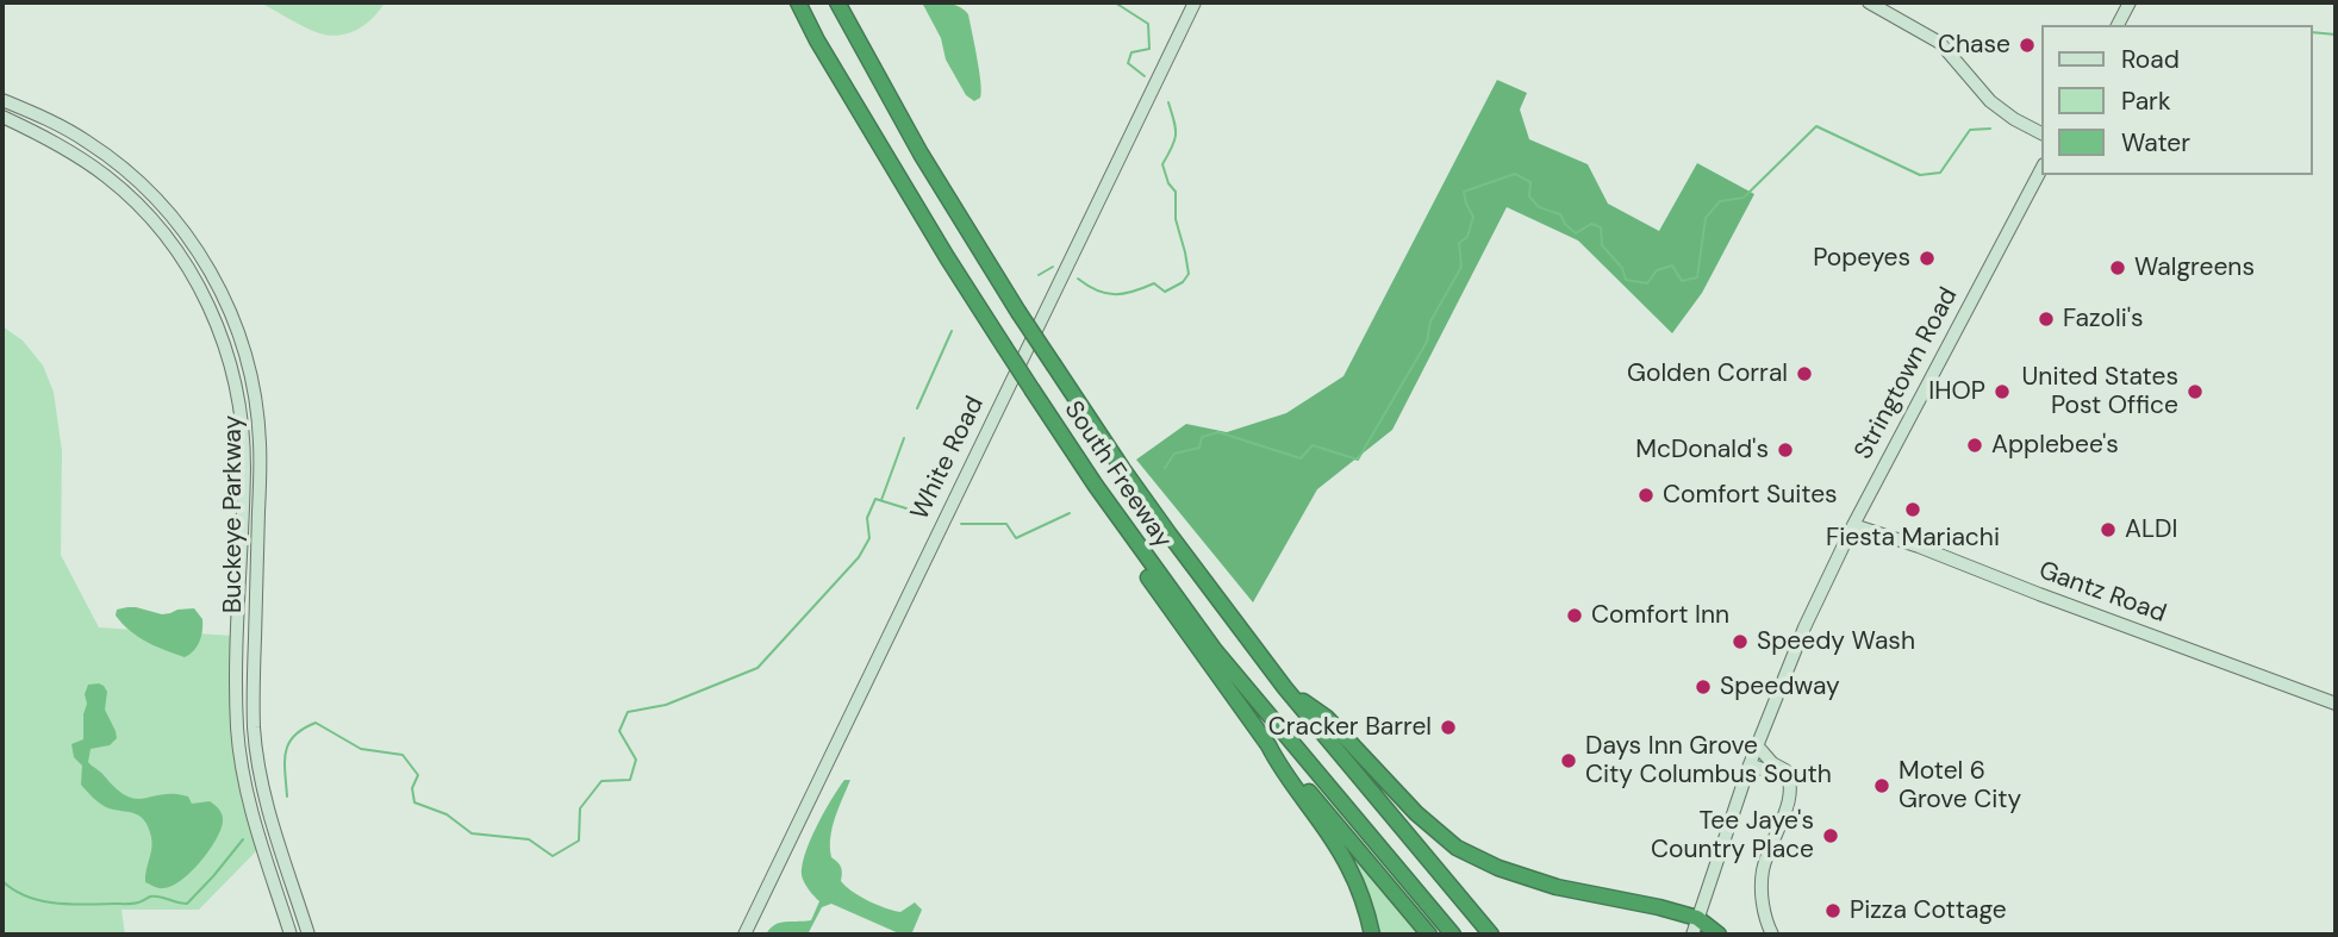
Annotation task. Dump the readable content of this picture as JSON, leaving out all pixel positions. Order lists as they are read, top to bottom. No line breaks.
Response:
{"streets":{"highway":["South Freeway"],"street":["Stringtown Road","White Road","Buckeye Parkway","Gantz Road"]},"crossings":[["Stringtown Road","Gantz Road"]],"places":["Chase","Popeyes","Walgreens","Fazoli's","Golden Corral","IHOP","United States Post Office","Applebee's","McDonald's","Comfort Suites","Fiesta Mariachi","ALDI","Comfort Inn","Speedy Wash","Speedway","Cracker Barrel","Days Inn Grove City Columbus South","Motel 6 Grove City","Tee Jaye's Country Place","Pizza Cottage"],"legend":["Road","Park","Water"]}
